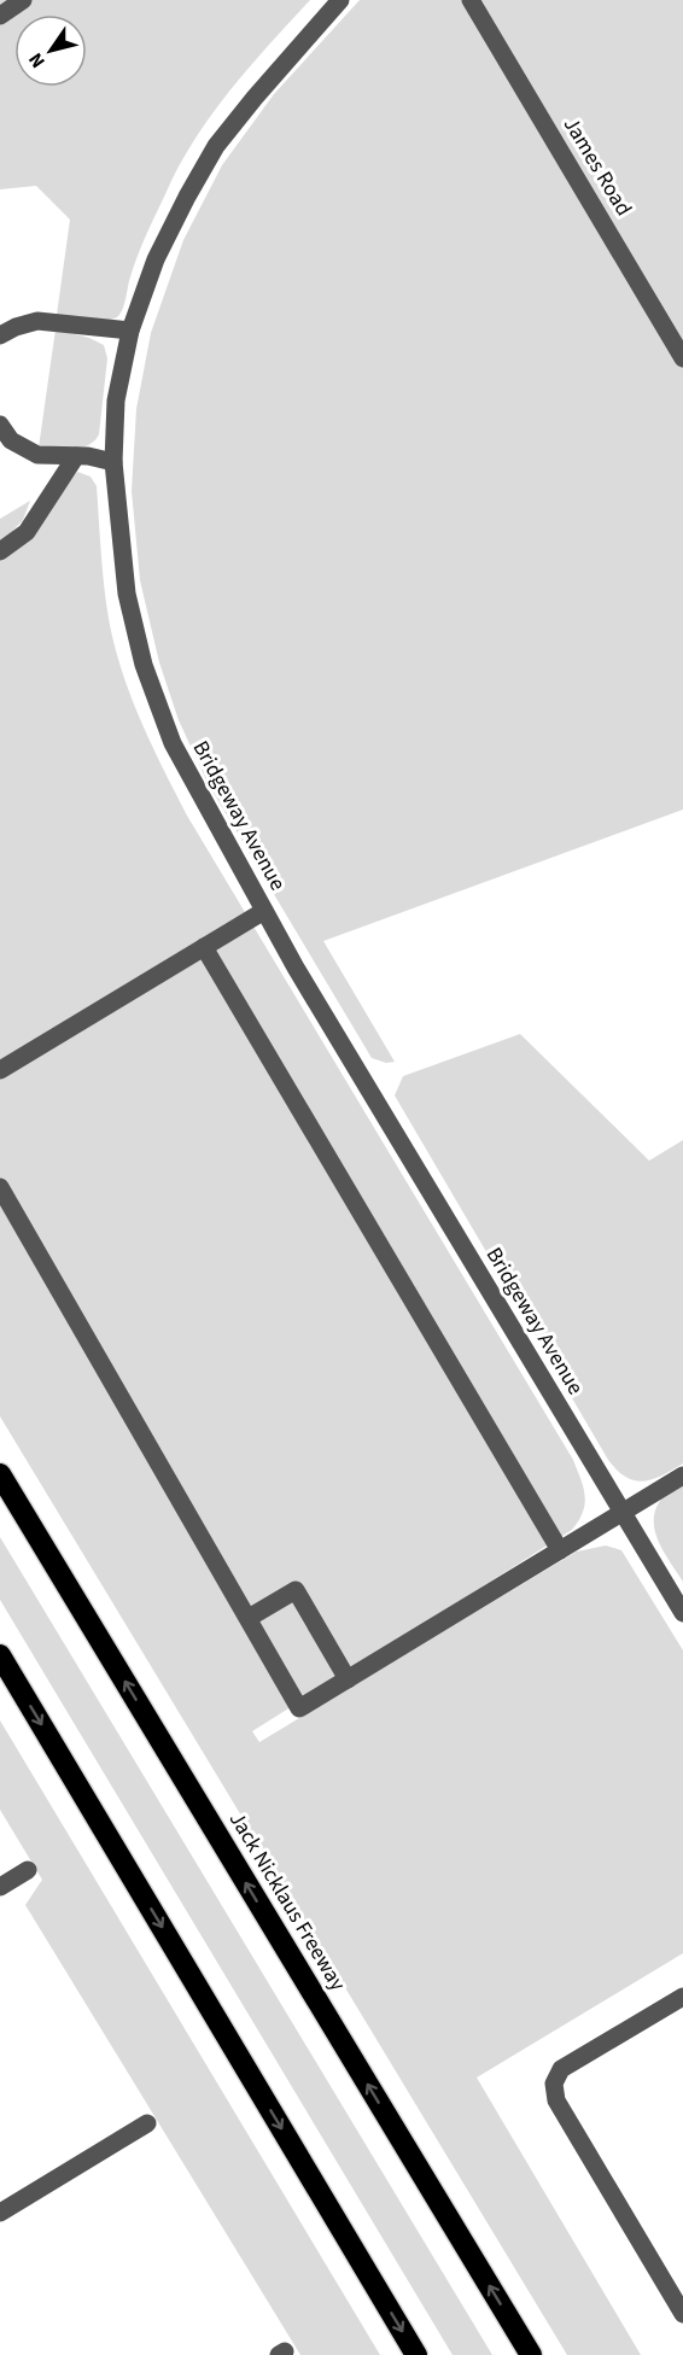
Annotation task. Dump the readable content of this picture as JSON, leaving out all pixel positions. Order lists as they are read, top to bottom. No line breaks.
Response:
{"streets":{"highway":["Jack Nicklaus Freeway"],"street":["James Road","Bridgeway Avenue"]},"north":"bottom left"}
